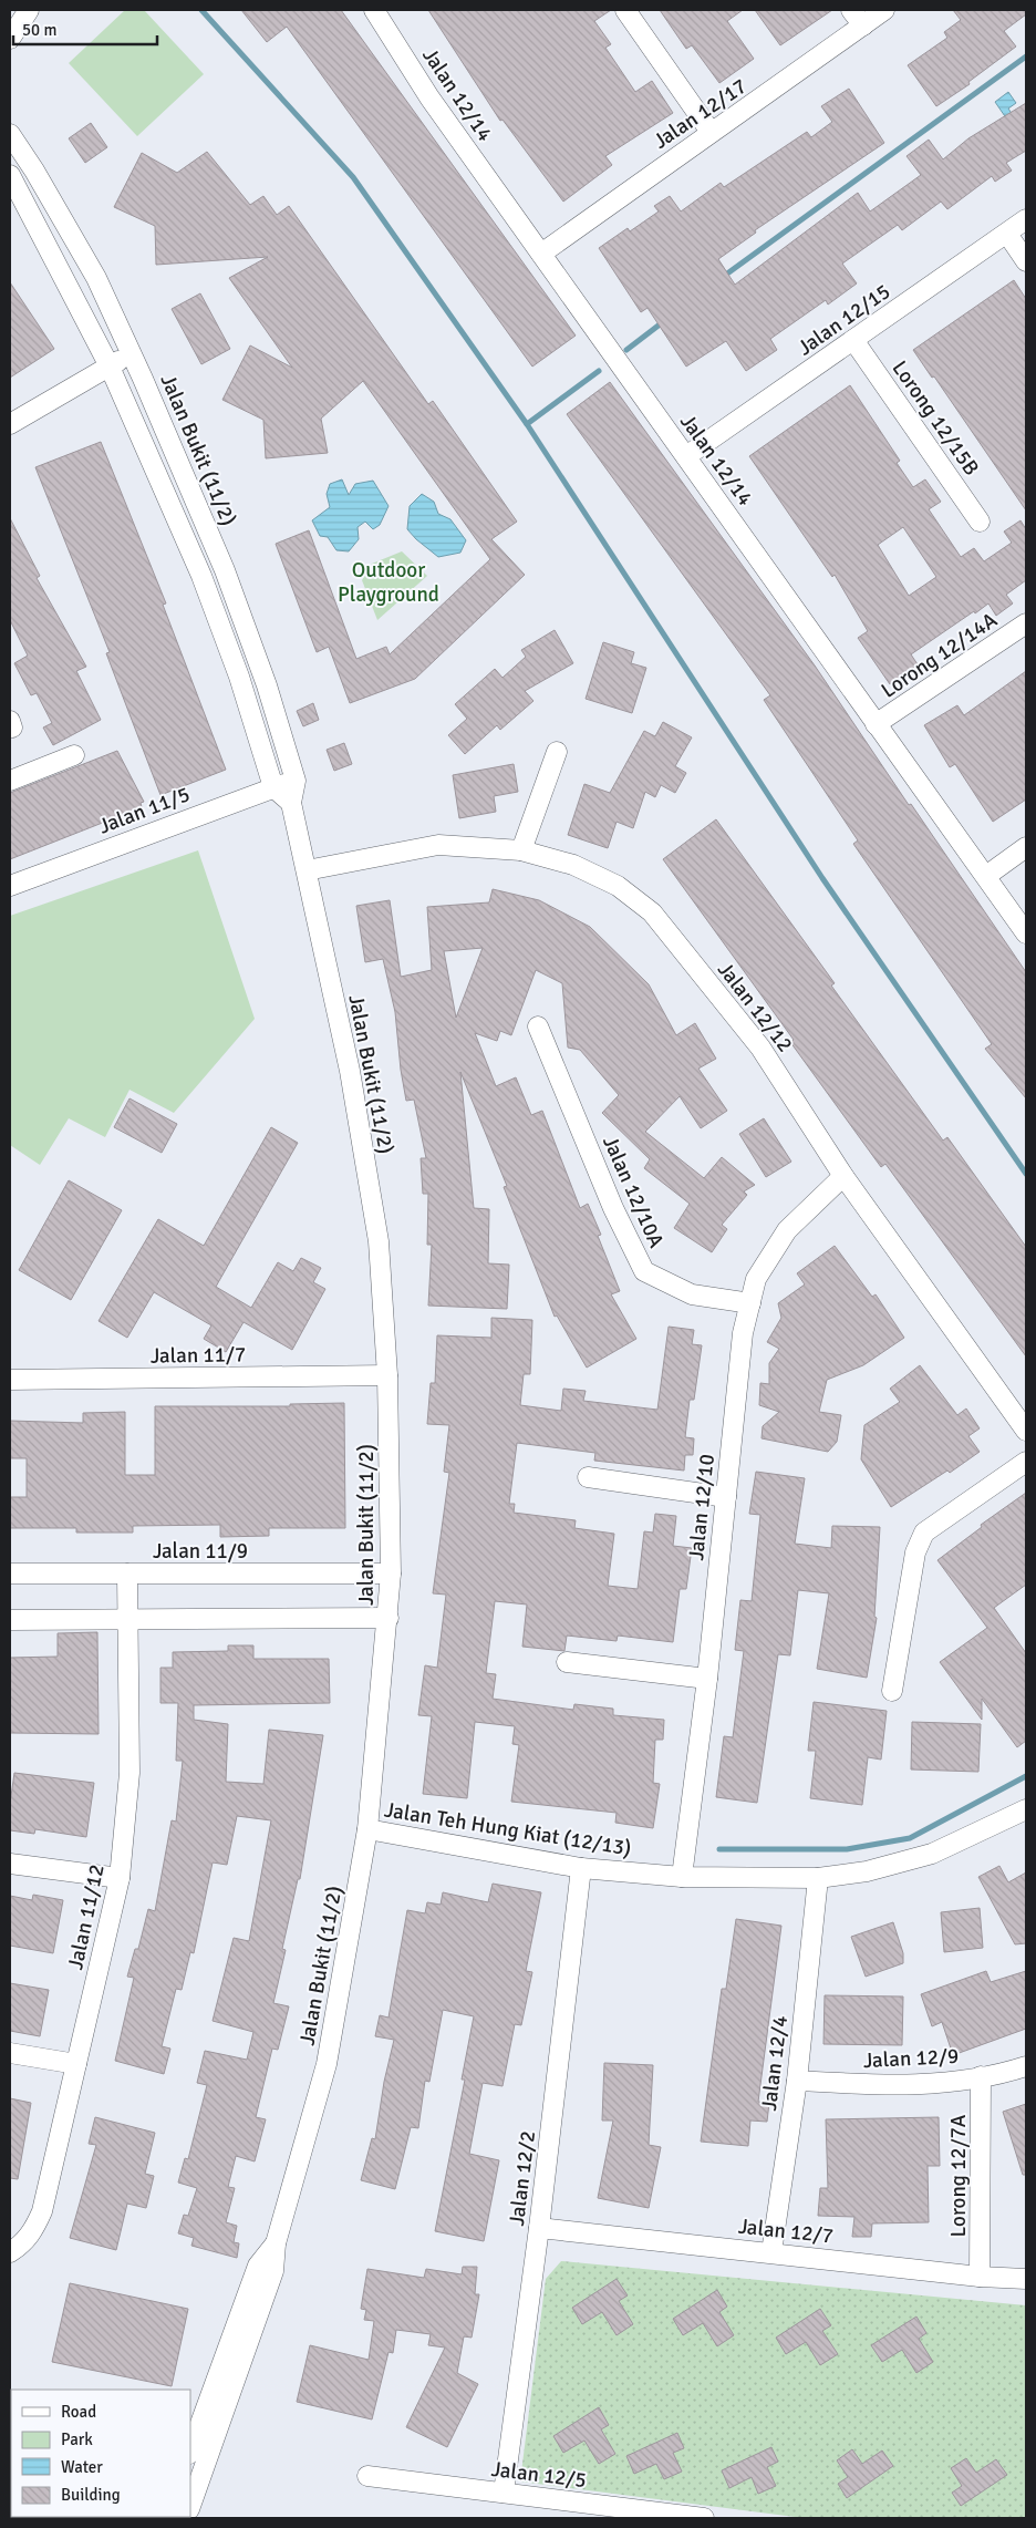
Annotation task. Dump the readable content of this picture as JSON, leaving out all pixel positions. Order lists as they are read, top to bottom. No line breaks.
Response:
{"streets":{"street":["Jalan 12/14","Jalan 12/17","Jalan 12/15","Lorong 12/15B","Jalan Bukit (11/2)","Lorong 12/14A","Jalan 11/5","Jalan 12/12","Jalan 12/10A","Jalan 11/7","Jalan 12/10","Jalan 11/9","Jalan Teh Hung Kiat (12/13)","Jalan 11/12","Jalan 12/9","Jalan 12/4","Lorong 12/7A","Jalan 12/2","Jalan 12/7","Jalan 12/5"]},"crossings":[["Jalan 12/14","Jalan 12/17"],["Jalan 12/14","Jalan 12/15"],["Jalan 12/14","Lorong 12/14A"],["Jalan 12/15","Lorong 12/15B"],["Jalan Bukit (11/2)","Jalan 11/5"],["Jalan Bukit (11/2)","Jalan 12/12"],["Jalan Bukit (11/2)","Jalan 11/7"],["Jalan Bukit (11/2)","Jalan 11/9"],["Jalan Bukit (11/2)","Jalan Teh Hung Kiat (12/13)"],["Jalan 12/12","Jalan 12/10"],["Jalan 12/10A","Jalan 12/10"],["Jalan 12/10","Jalan Teh Hung Kiat (12/13)"],["Jalan 11/9","Jalan 11/12"],["Jalan Teh Hung Kiat (12/13)","Jalan 12/4"],["Jalan Teh Hung Kiat (12/13)","Jalan 12/2"],["Jalan 12/9","Jalan 12/4"],["Jalan 12/9","Lorong 12/7A"],["Jalan 12/4","Jalan 12/7"],["Lorong 12/7A","Jalan 12/7"],["Jalan 12/2","Jalan 12/7"],["Jalan 12/2","Jalan 12/5"]],"parks":["Outdoor Playground"],"legend":["Road","Park","Water","Building"],"scale_bar":"50 m"}
